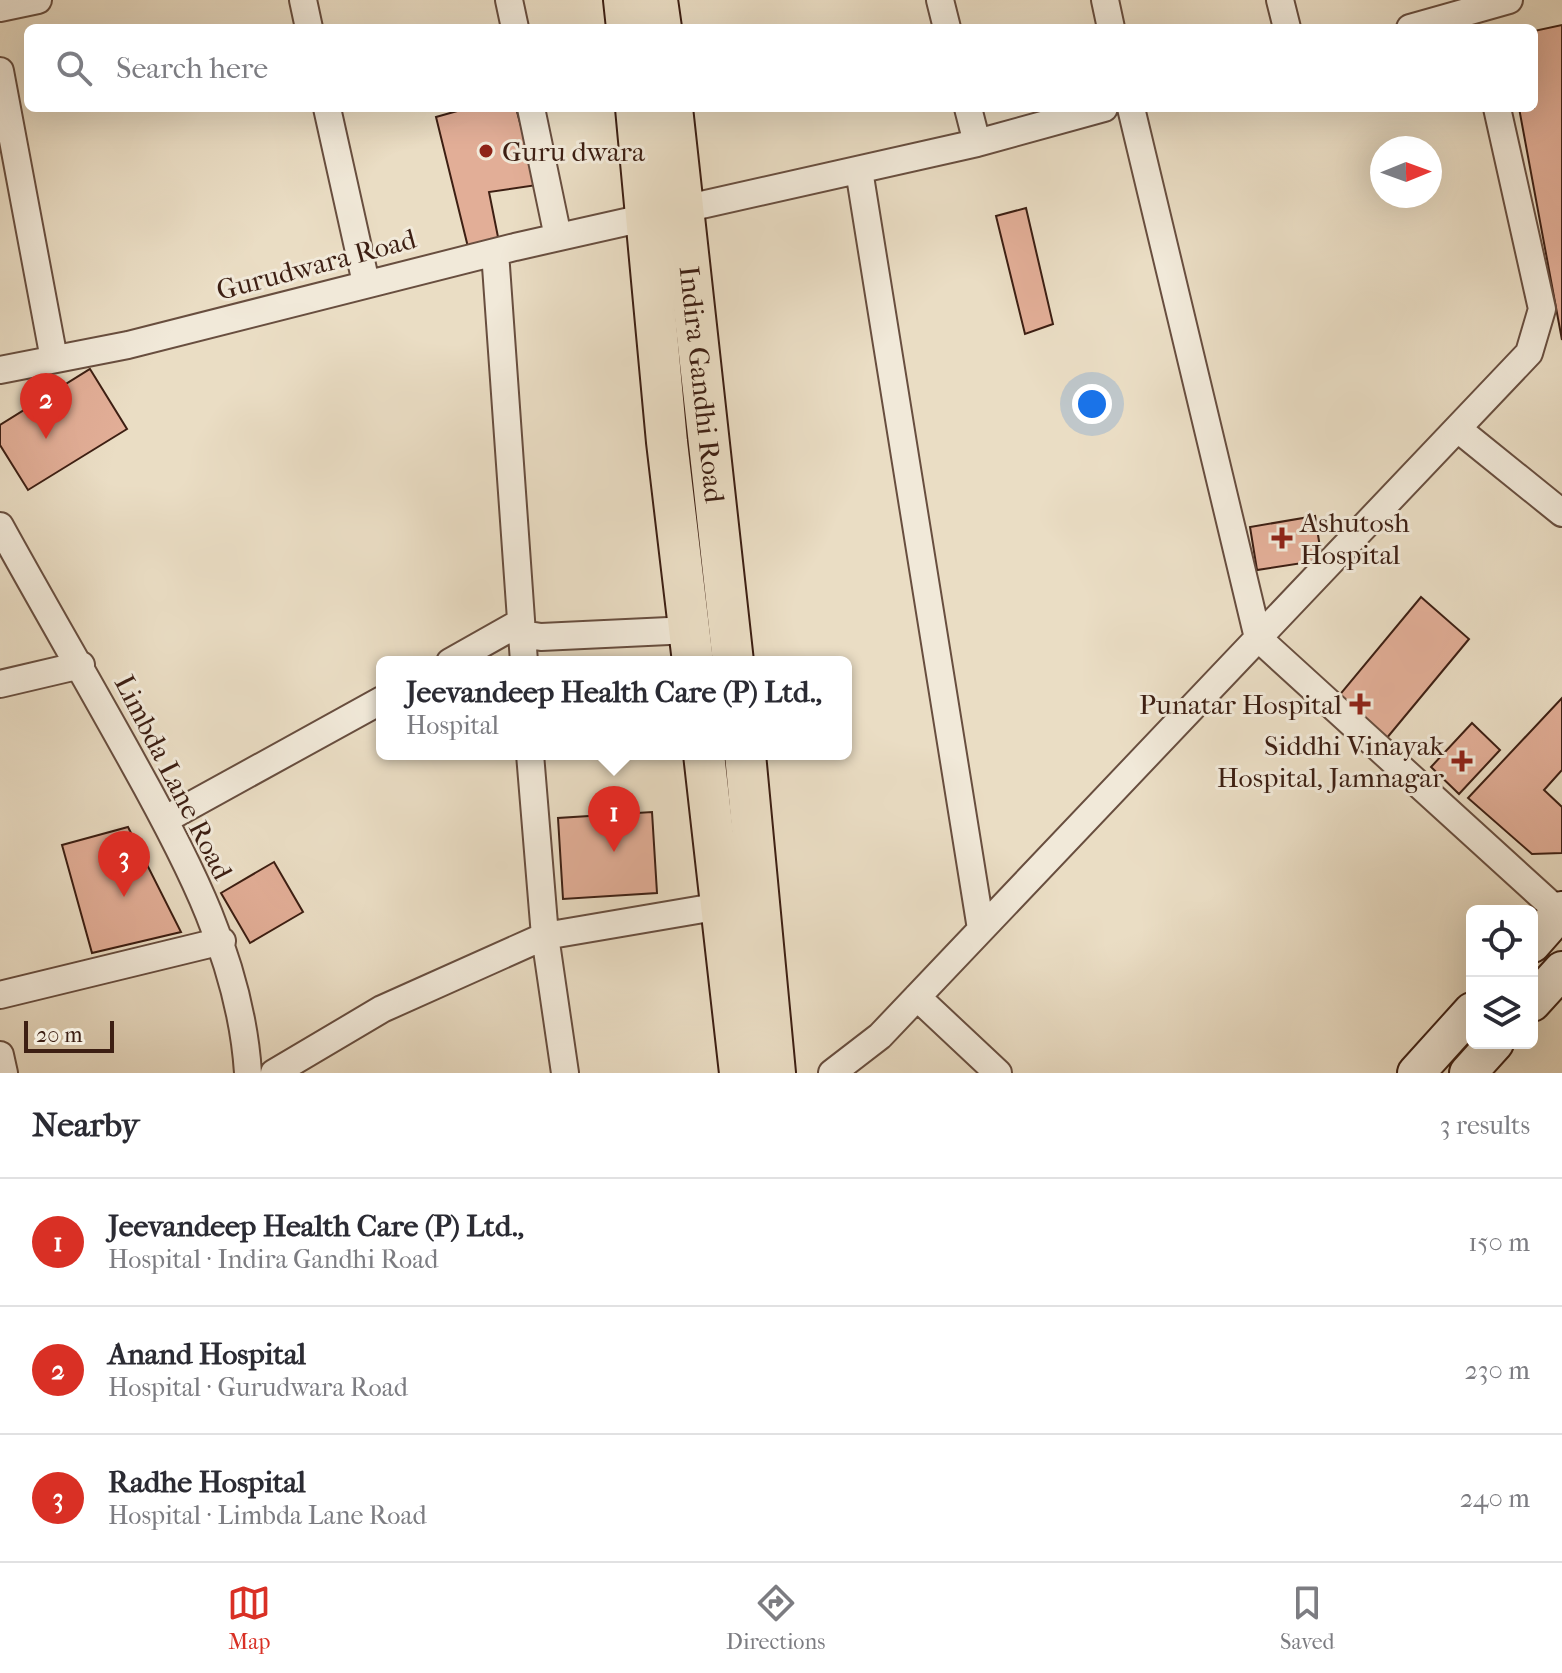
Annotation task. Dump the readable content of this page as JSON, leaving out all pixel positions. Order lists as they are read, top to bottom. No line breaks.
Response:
{"streets":{"main road":["Indira Gandhi Road"],"street":["Gurudwara Road","Limbda Lane Road"]},"crossings":[["Gurudwara Road","Indira Gandhi Road"]],"places":{"other":["Guru dwara"],"health":["Ashutosh Hospital","Punatar Hospital","Siddhi Vinayak Hospital, Jamnagar"]},"scale_bar":"20 m","north":"right","page":{"search":"Search here","pins":["2","1","3"],"popup":["Jeevandeep Health Care (P) Ltd.,","Hospital"],"scale":"20 m","heading":["Nearby","3 results"],"list":[{"mark":"1","name":"Jeevandeep Health Care (P) Ltd.,","note":"Hospital · Indira Gandhi Road","value":"150 m"},{"mark":"2","name":"Anand Hospital","note":"Hospital · Gurudwara Road","value":"230 m"},{"mark":"3","name":"Radhe Hospital","note":"Hospital · Limbda Lane Road","value":"240 m"}],"nav":["Map","Directions","Saved"]}}
